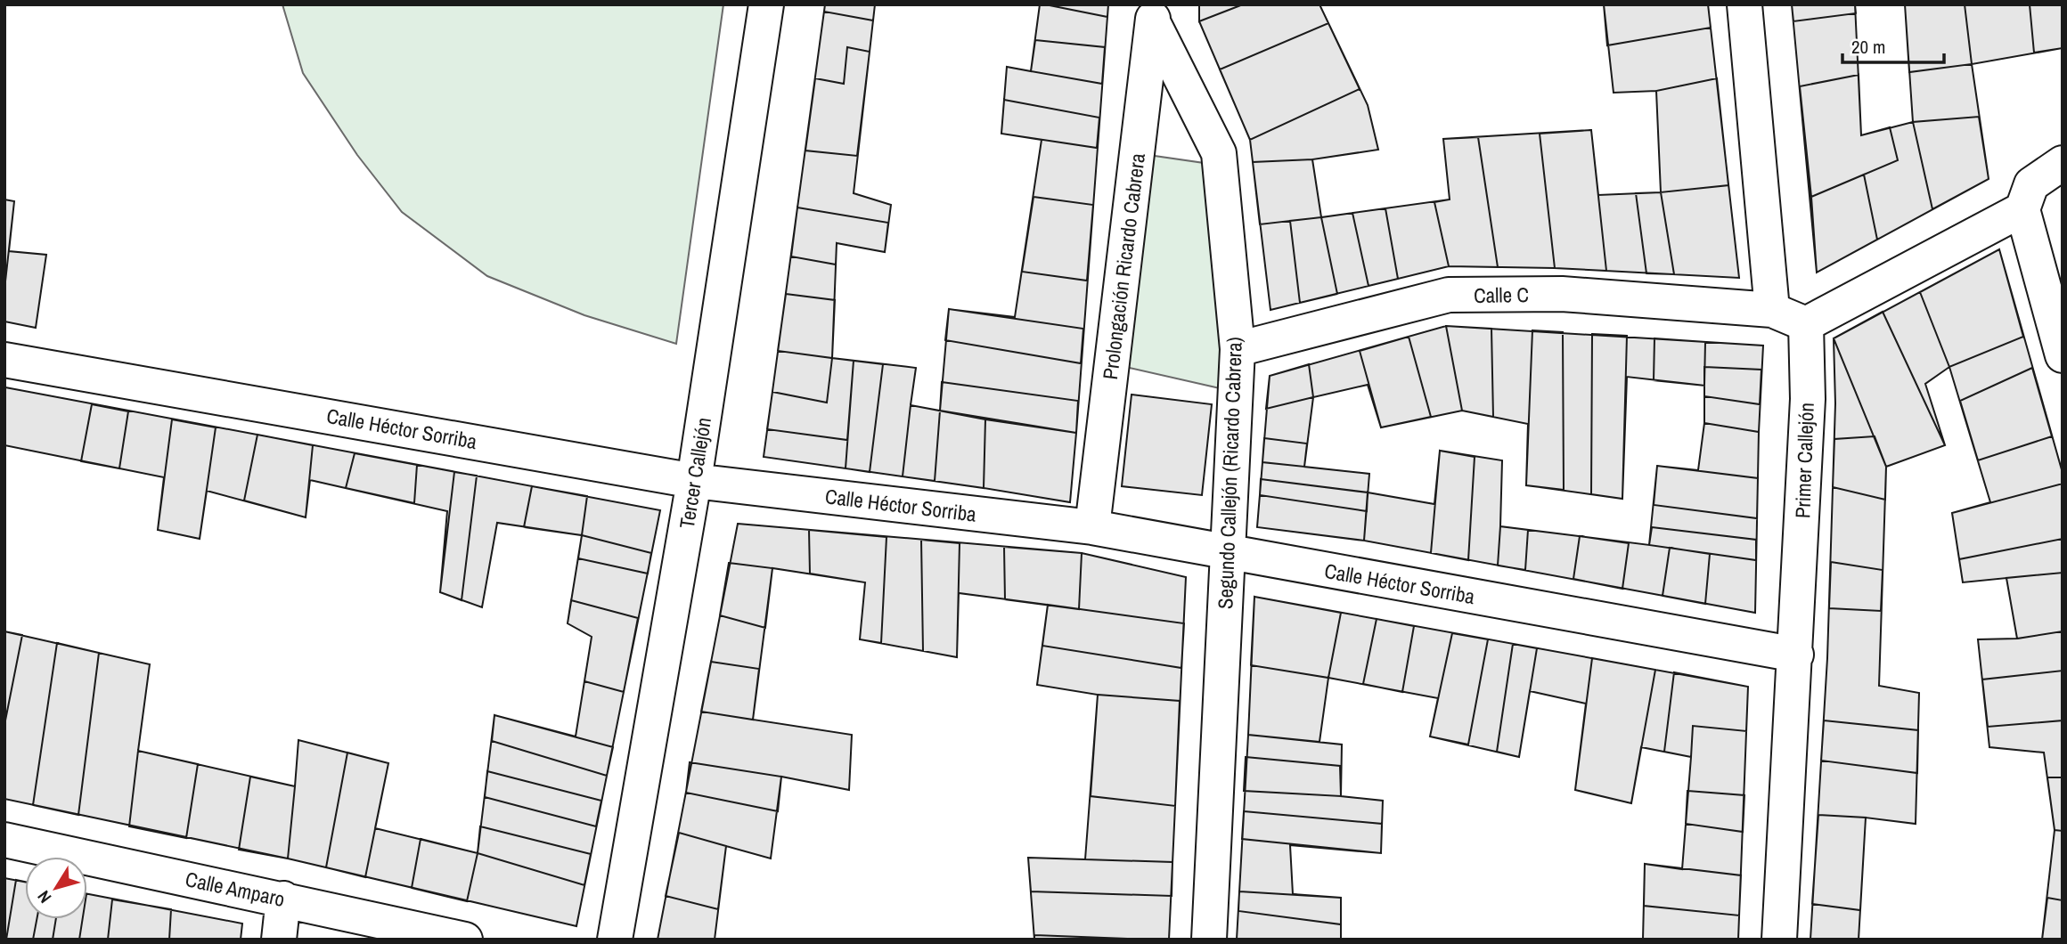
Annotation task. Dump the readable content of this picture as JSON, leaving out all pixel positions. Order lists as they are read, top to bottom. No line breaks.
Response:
{"streets":{"street":["Prolongación Ricardo Cabrera","Calle C","Calle Héctor Sorriba","Primer Callejón","Tercer Callejón","Segundo Callejón (Ricardo Cabrera)","Calle Amparo"]},"crossings":[["Prolongación Ricardo Cabrera","Calle Héctor Sorriba"],["Prolongación Ricardo Cabrera","Segundo Callejón (Ricardo Cabrera)"],["Calle C","Segundo Callejón (Ricardo Cabrera)"],["Calle Héctor Sorriba","Primer Callejón"],["Calle Héctor Sorriba","Tercer Callejón"],["Calle Héctor Sorriba","Segundo Callejón (Ricardo Cabrera)"]],"scale_bar":"20 m","north":"bottom left"}
